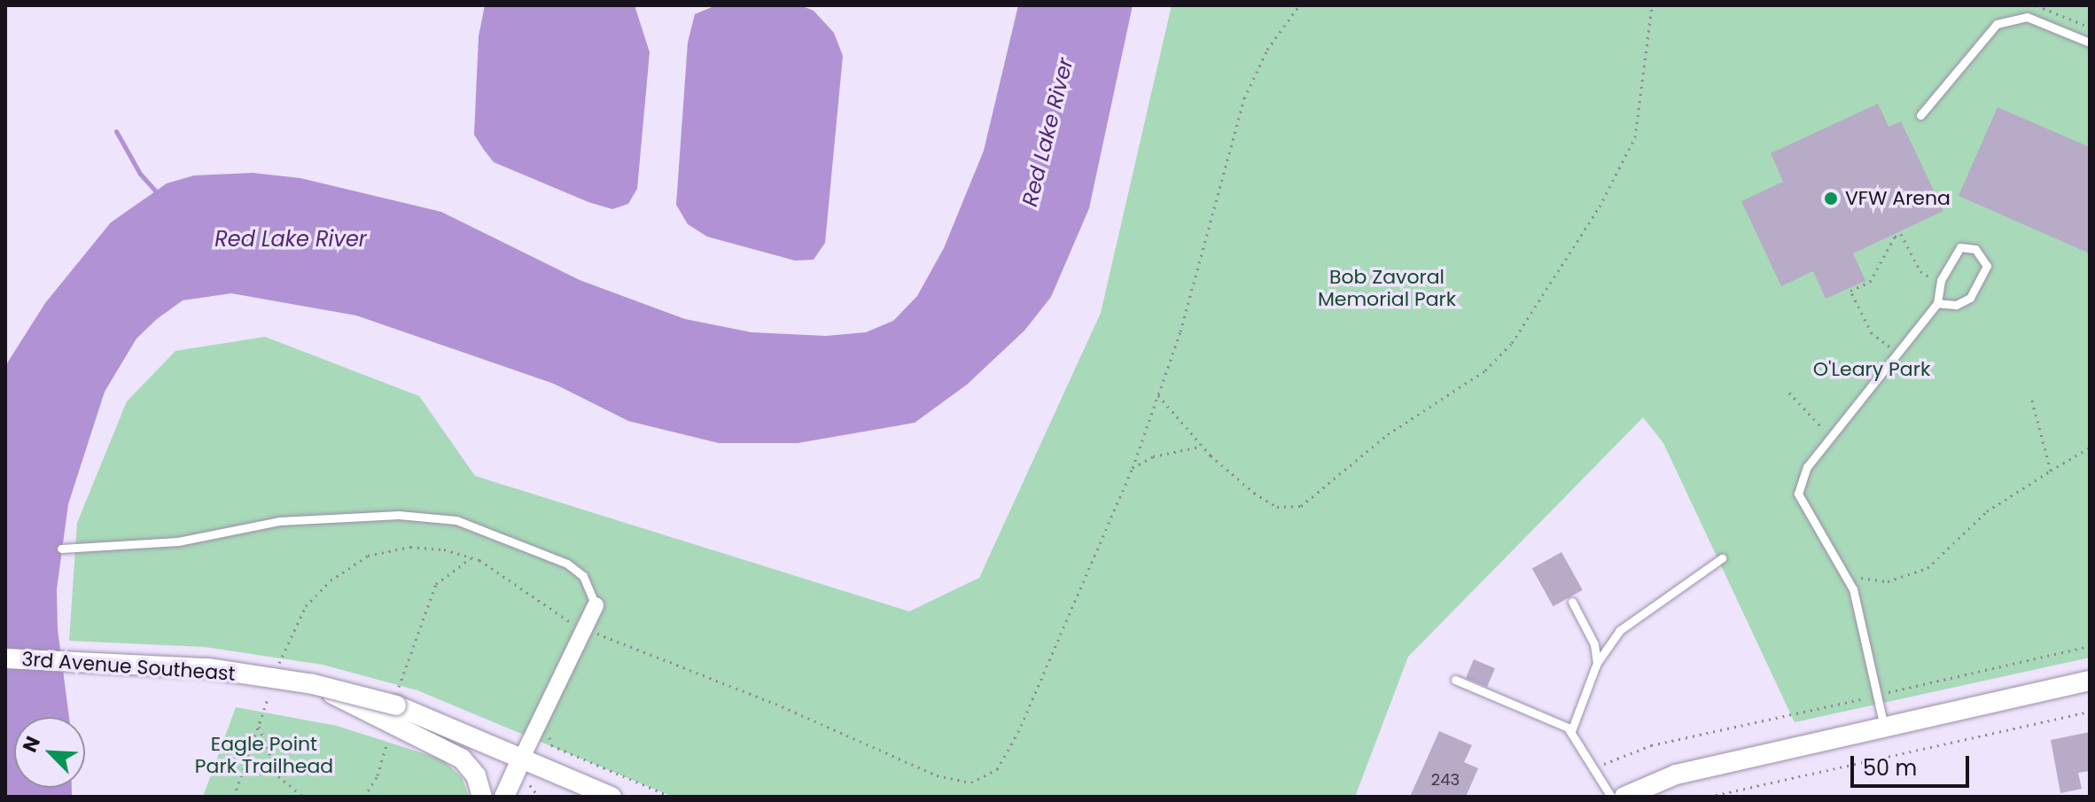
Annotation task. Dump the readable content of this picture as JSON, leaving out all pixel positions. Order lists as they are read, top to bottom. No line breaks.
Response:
{"streets":{"street":["3rd Avenue Southeast"]},"water":["Red Lake River"],"parks":["Bob Zavoral Memorial Park","O'Leary Park","Eagle Point Park Trailhead"],"places":["VFW Arena"],"house_numbers":["243"],"scale_bar":"50 m","north":"top left"}
